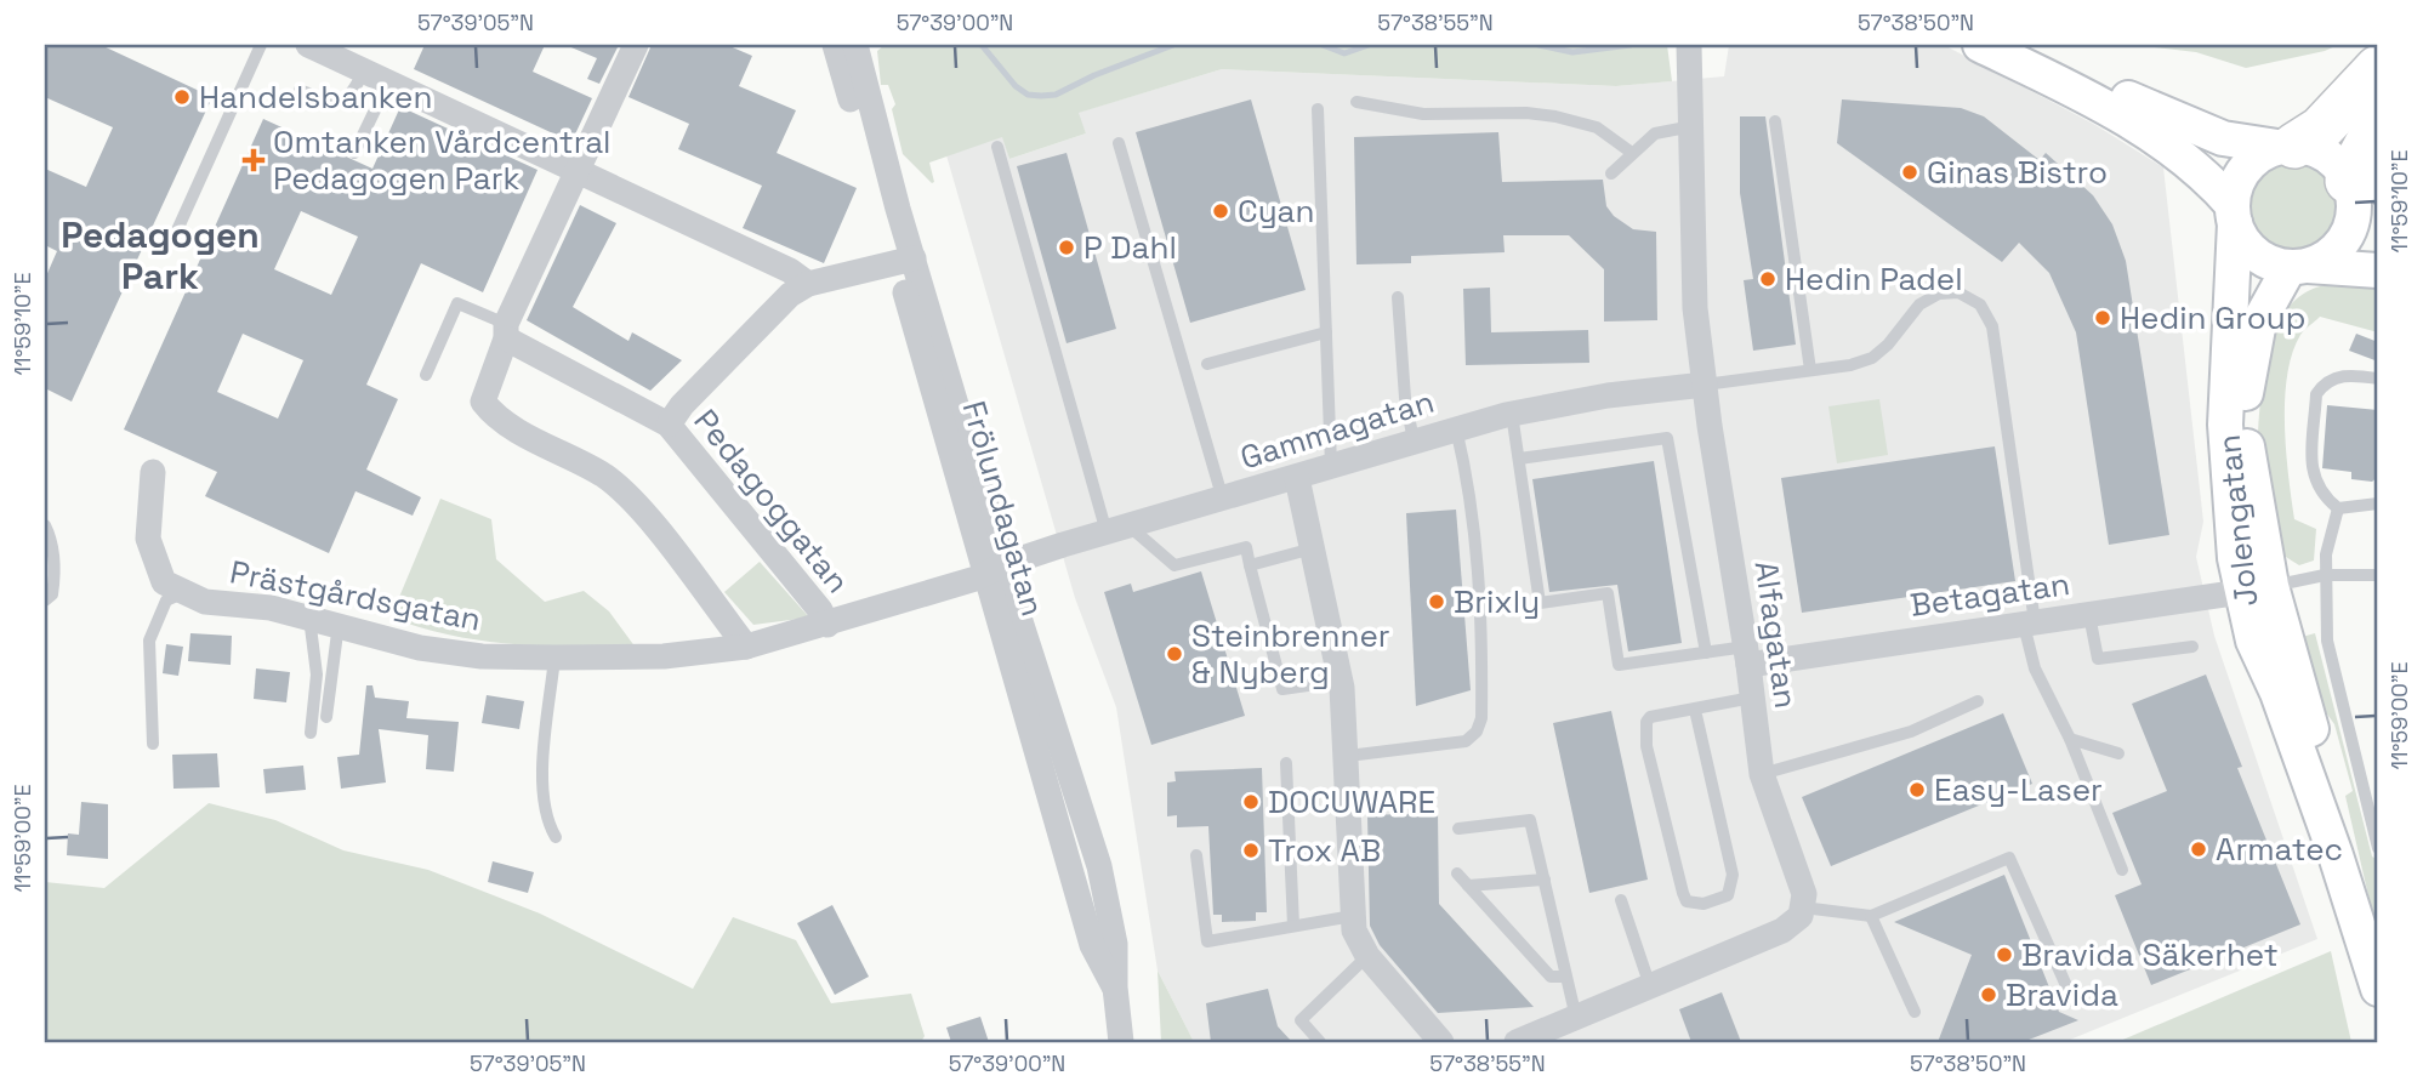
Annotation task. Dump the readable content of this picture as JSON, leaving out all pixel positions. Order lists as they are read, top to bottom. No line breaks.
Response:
{"streets":{"street":["Gammagatan","Pedagoggatan","Frölundagatan","Jolengatan","Betagatan","Prästgårdsgatan","Alfagatan"]},"crossings":[["Gammagatan","Frölundagatan"],["Gammagatan","Prästgårdsgatan"],["Gammagatan","Alfagatan"],["Pedagoggatan","Prästgårdsgatan"],["Frölundagatan","Prästgårdsgatan"],["Jolengatan","Betagatan"],["Betagatan","Alfagatan"]],"districts":["Pedagogen Park"],"places":{"other":["Handelsbanken","Ginas Bistro","Cyan","P Dahl","Hedin Padel","Hedin Group","Brixly","Steinbrenner & Nyberg","Easy-Laser","DOCUWARE","Armatec","Trox AB","Bravida Säkerhet","Bravida"],"health":["Omtanken Vårdcentral Pedagogen Park"]},"coordinates":["57°39'05\"N","57°39'00\"N","57°38'55\"N","57°38'50\"N","11°59'10\"E","11°59'00\"E"]}
